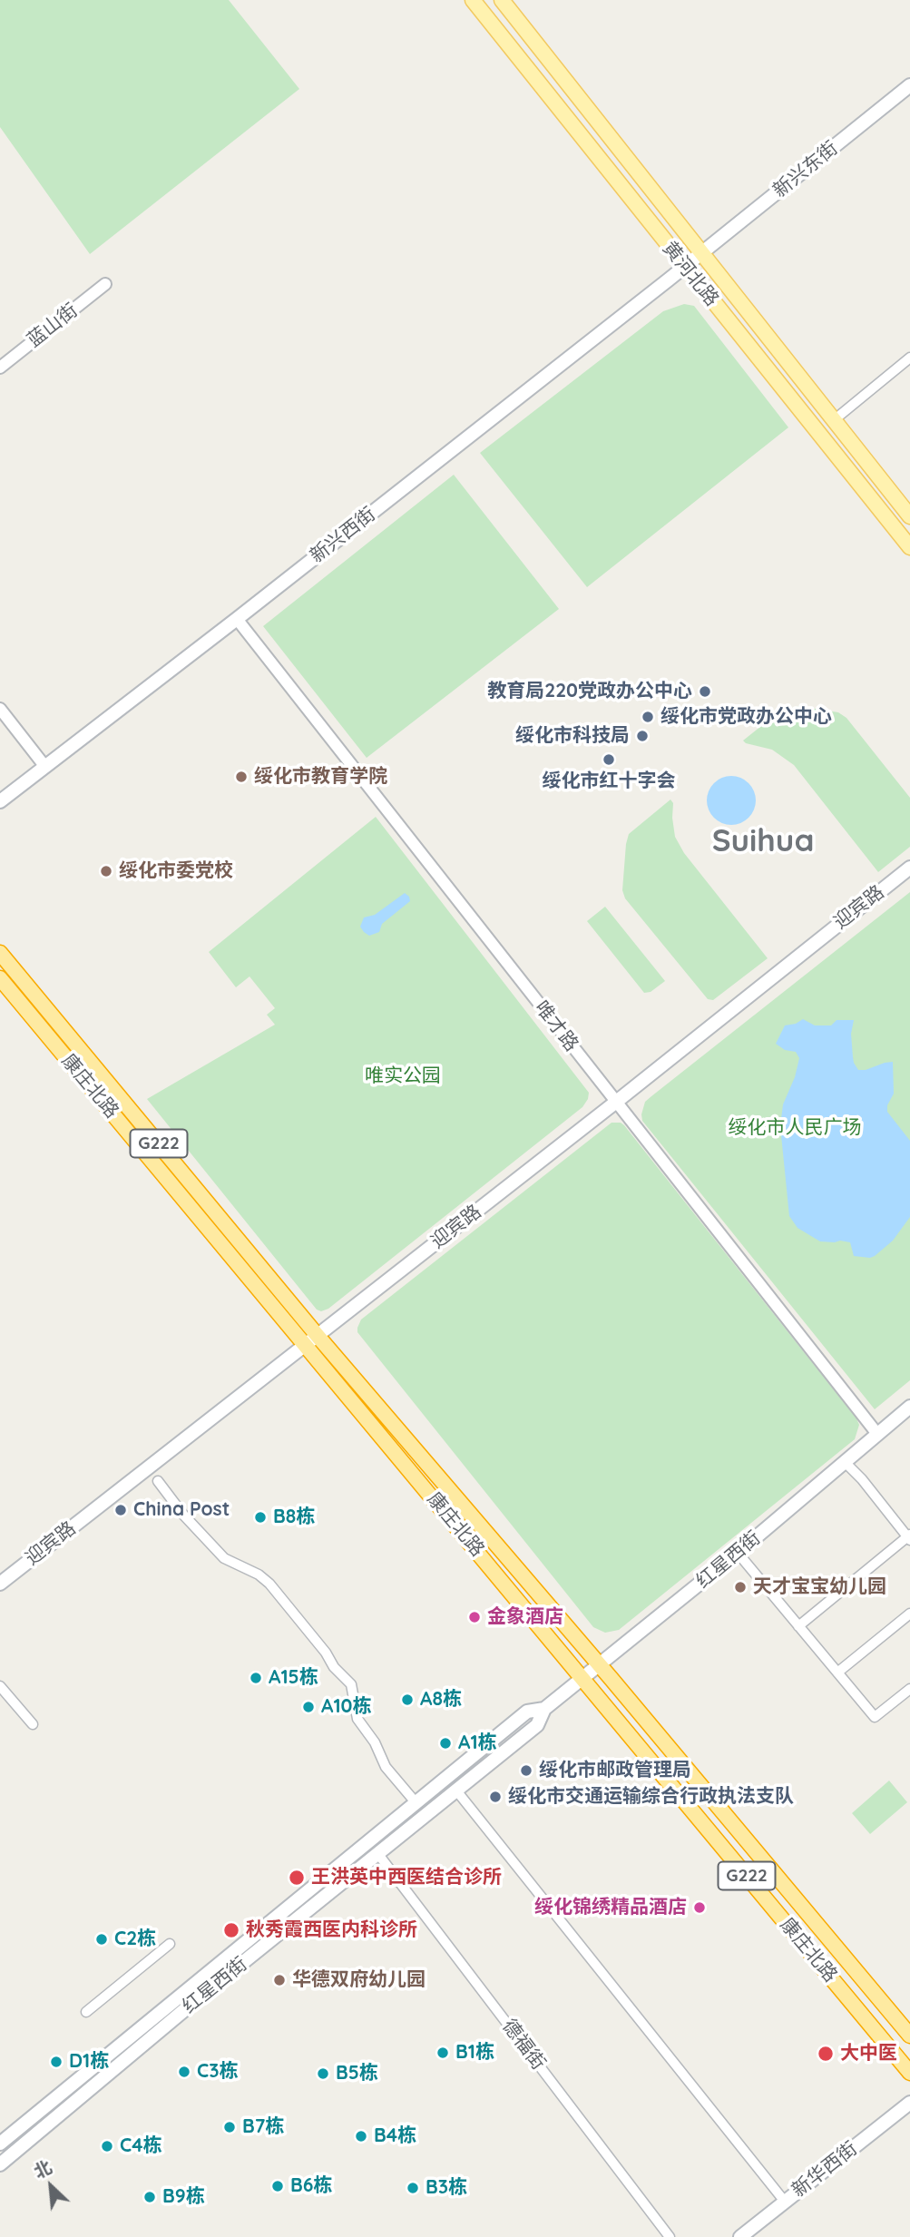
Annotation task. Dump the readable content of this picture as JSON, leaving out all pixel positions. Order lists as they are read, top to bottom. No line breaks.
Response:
{"streets":{"highway":["康庄北路","G222"],"main road":["新兴东街","黄河北路","新兴西街","迎宾路","红星西街","新华西街"],"street":["蓝山街","唯才路","德福街"]},"crossings":[["新兴东街","黄河北路"],["新兴东街","新兴西街"],["黄河北路","新兴西街"],["新兴西街","唯才路"],["迎宾路","唯才路"],["迎宾路","康庄北路"],["唯才路","红星西街"],["康庄北路","红星西街"],["红星西街","德福街"]],"districts":["Suihua"],"parks":["唯实公园","绥化市人民广场"],"places":["教育局220党政办公中心","绥化市党政办公中心","绥化市科技局","绥化市红十字会","绥化市教育学院","绥化市委党校","China Post","B8栋","天才宝宝幼儿园","金象酒店","A15栋","A8栋","A10栋","A1栋","绥化市邮政管理局","绥化市交通运输综合行政执法支队","王洪英中西医结合诊所","绥化锦绣精品酒店","秋秀霞西医内科诊所","C2栋","华德双府幼儿园","B1栋","大中医","D1栋","C3栋","B5栋","B7栋","B4栋","C4栋","B6栋","B3栋","B9栋"],"north":"top left"}
